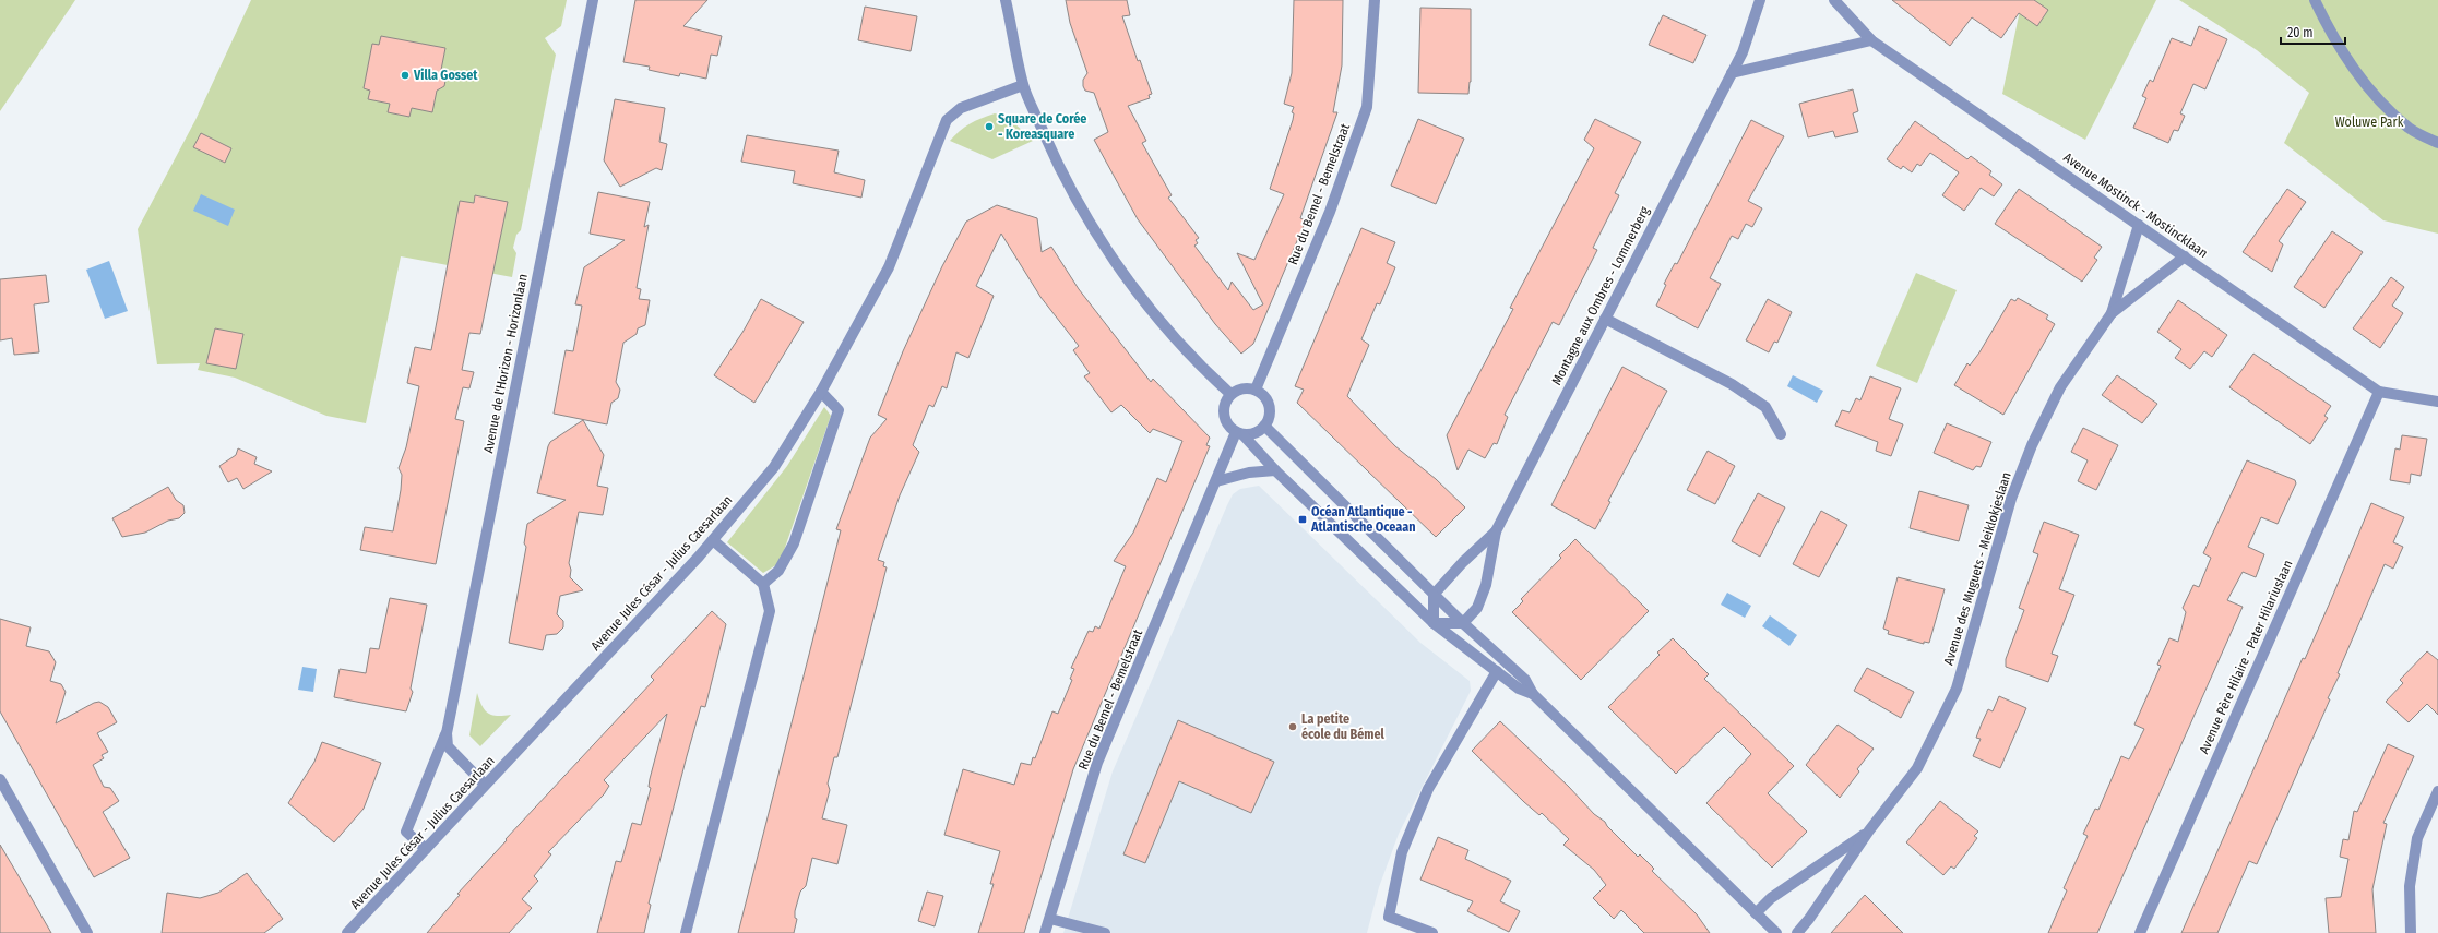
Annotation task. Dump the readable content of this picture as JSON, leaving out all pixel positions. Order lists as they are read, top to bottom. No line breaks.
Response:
{"streets":{"street":["Rue du Bemel - Bemelstraat","Avenue Mostinck - Mostincklaan","Montagne aux Ombres - Lommerberg","Avenue de l'Horizon - Horizonlaan","Avenue des Muguets - Meiklokjeslaan","Avenue Jules César - Julius Caesarlaan","Avenue Père Hilaire - Pater Hilariuslaan"]},"crossings":[["Avenue Mostinck - Mostincklaan","Avenue des Muguets - Meiklokjeslaan"],["Avenue Mostinck - Mostincklaan","Avenue Père Hilaire - Pater Hilariuslaan"],["Avenue de l'Horizon - Horizonlaan","Avenue Jules César - Julius Caesarlaan"]],"parks":["Woluwe Park"],"places":{"other":["Villa Gosset","Square de Corée - Koreasquare","La petite école du Bémel"],"transit":["Océan Atlantique - Atlantische Oceaan"]},"scale_bar":"20 m"}
